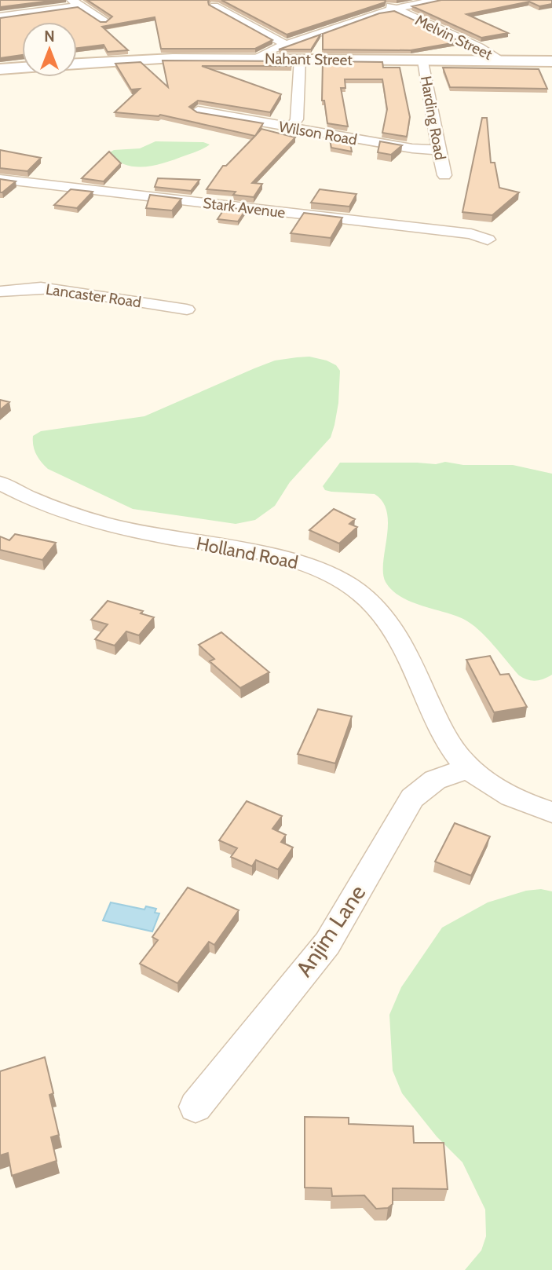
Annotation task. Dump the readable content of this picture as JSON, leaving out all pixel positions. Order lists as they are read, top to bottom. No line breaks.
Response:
{"streets":{"main road":["Nahant Street"],"street":["Melvin Street","Harding Road","Wilson Road","Stark Avenue","Lancaster Road","Holland Road","Anjim Lane"]},"crossings":[["Melvin Street","Nahant Street"],["Nahant Street","Harding Road"],["Harding Road","Wilson Road"],["Holland Road","Anjim Lane"]],"north":"top"}
